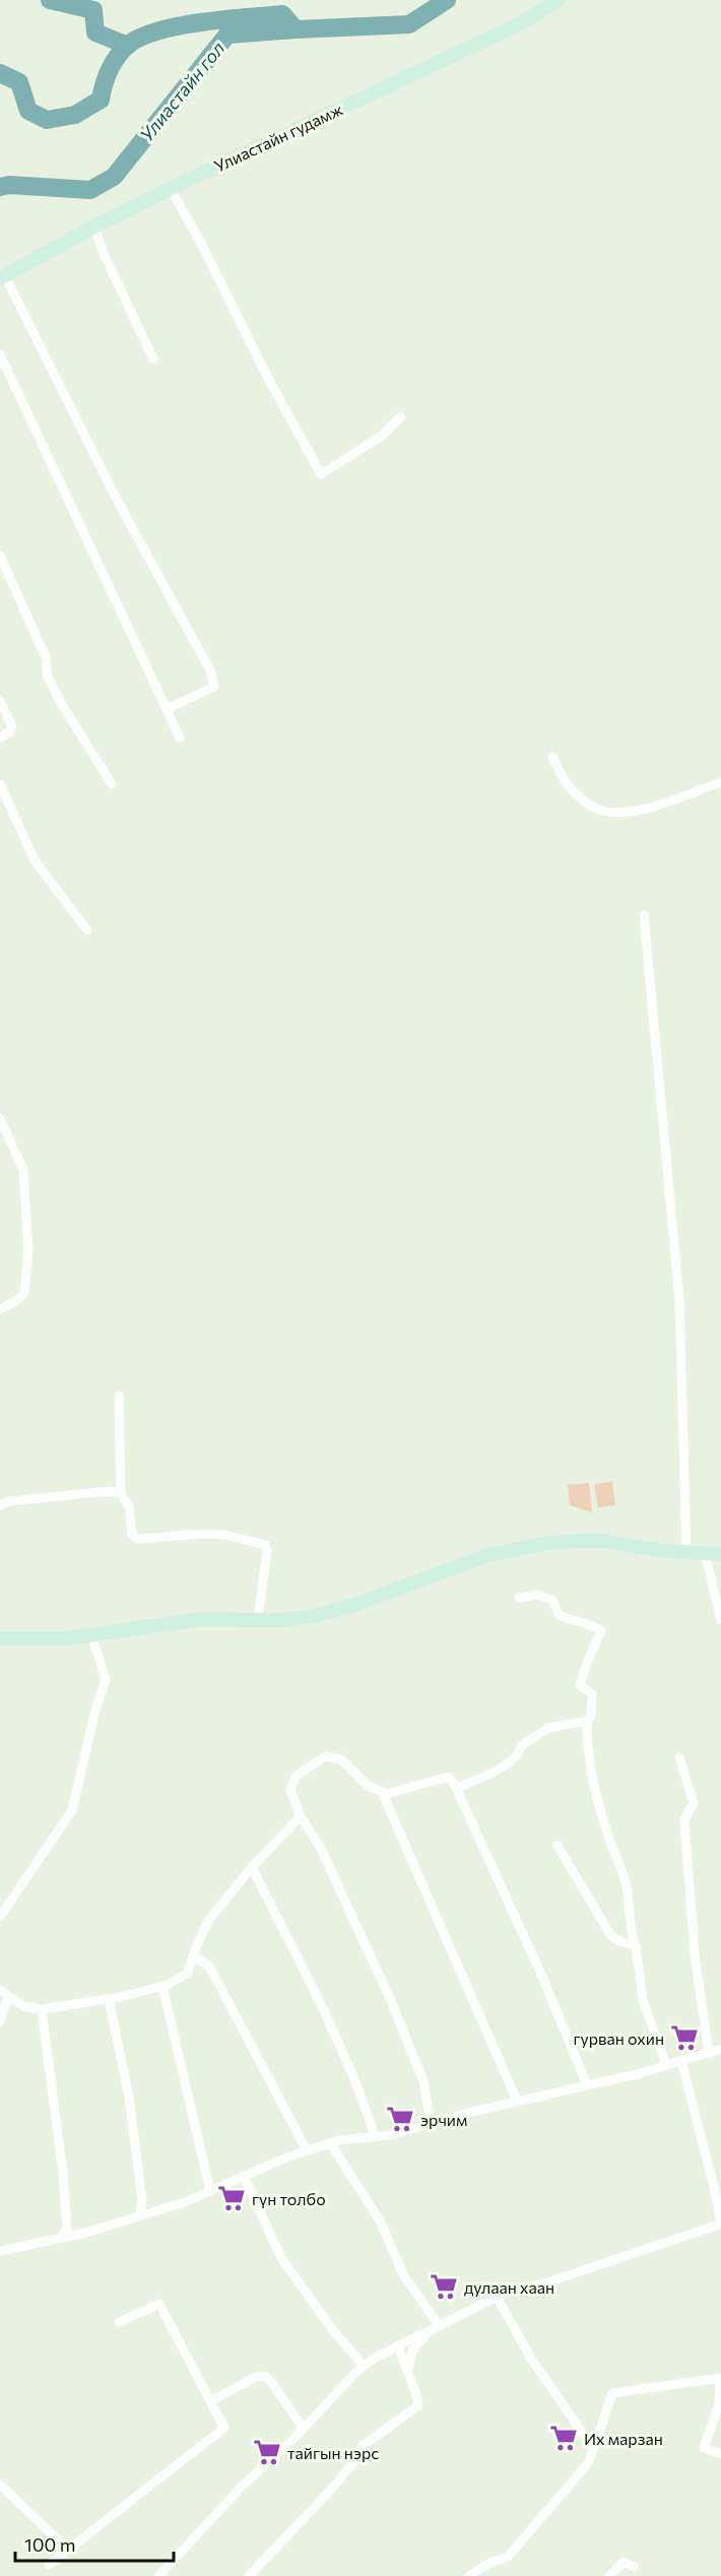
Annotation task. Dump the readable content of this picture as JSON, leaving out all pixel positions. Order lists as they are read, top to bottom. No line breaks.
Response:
{"streets":{"street":["Улиастайн гудамж"]},"water":["Улиастайн гол"],"places":{"supermarket":["гурван охин","эрчим","гүн толбо","дулаан хаан","Их марзан","тайгын нэрс"]},"scale_bar":"100 m"}
